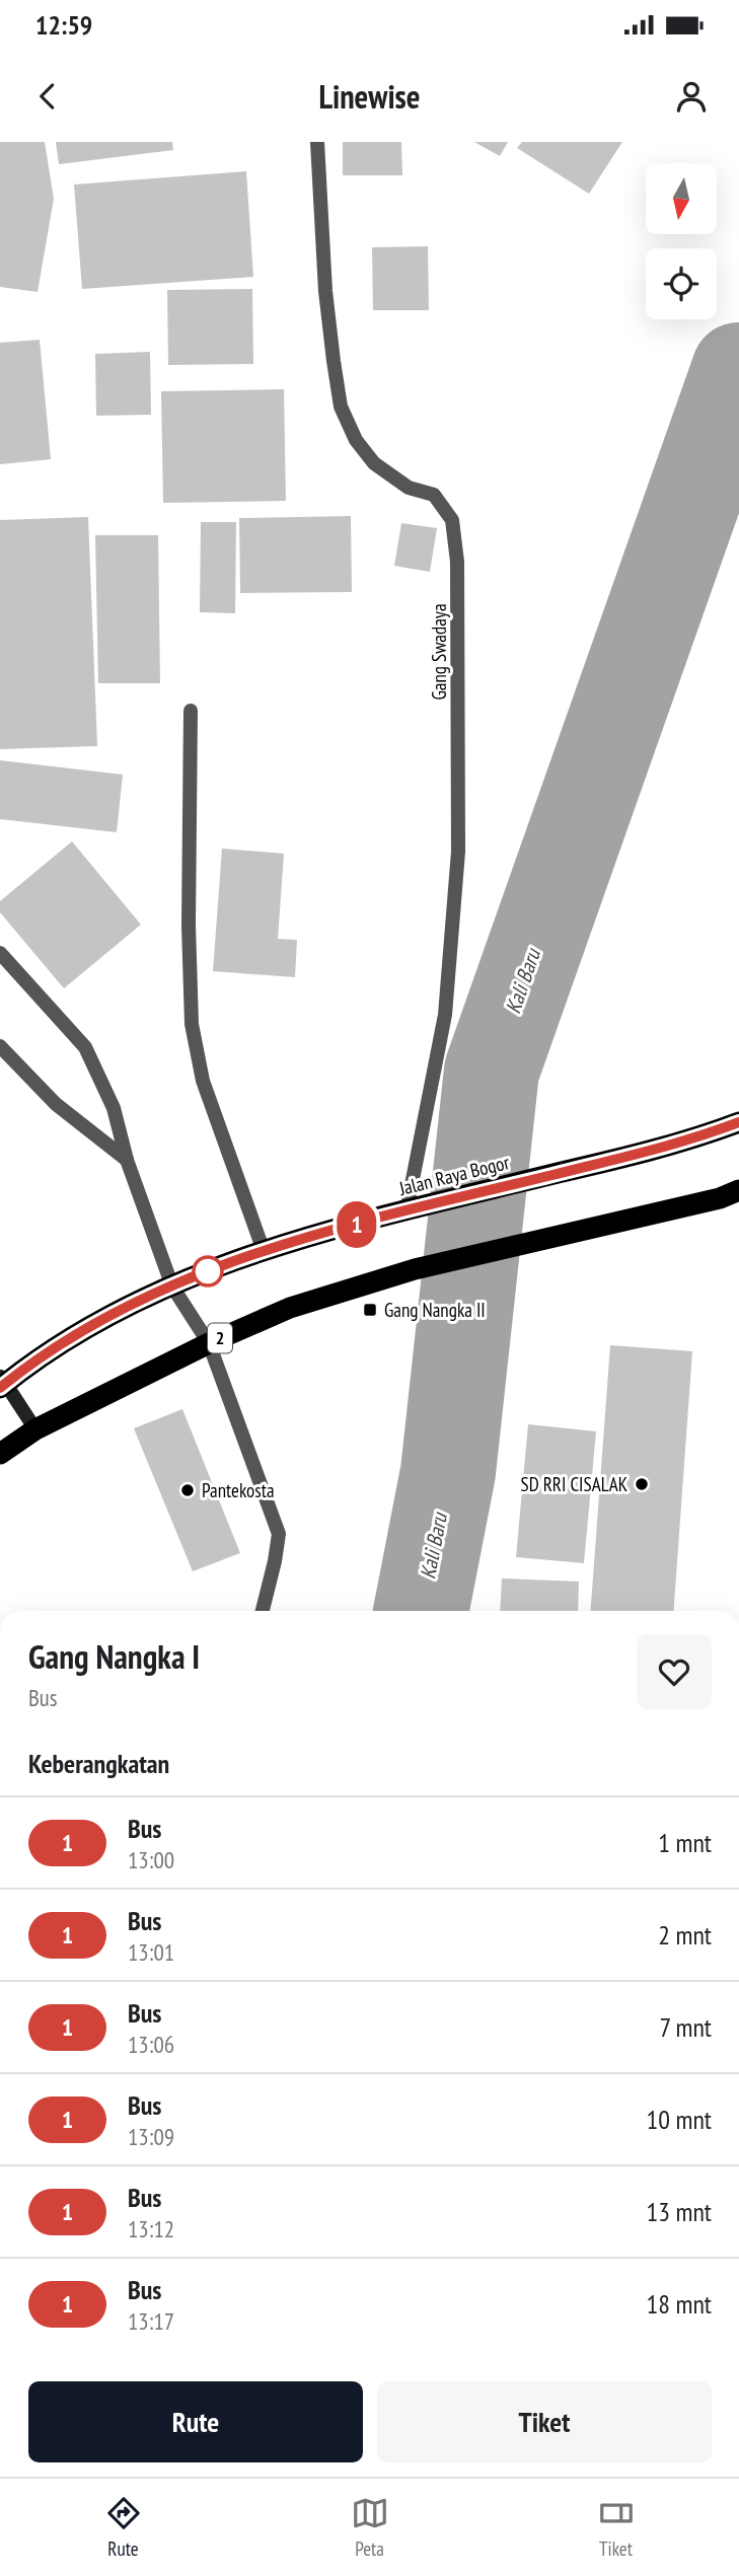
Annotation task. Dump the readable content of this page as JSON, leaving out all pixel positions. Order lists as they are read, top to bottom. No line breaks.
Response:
{"streets":{"highway":["Jalan Raya Bogor","2"],"street":["Gang Swadaya"]},"crossings":[["Gang Swadaya","Jalan Raya Bogor"]],"water":["Kali Baru"],"places":{"transit":["Gang Nangka II"],"other":["SD RRI CISALAK","Pantekosta"]},"lines":["bus line 1"],"north":"bottom","page":{"status":"12:59","header":"Linewise","on_map":"1","heading":[["Gang Nangka I","Bus"],"Keberangkatan"],"list":[{"mark":"1","name":"Bus","note":"13:00","value":"1 mnt"},{"mark":"1","name":"Bus","note":"13:01","value":"2 mnt"},{"mark":"1","name":"Bus","note":"13:06","value":"7 mnt"},{"mark":"1","name":"Bus","note":"13:09","value":"10 mnt"},{"mark":"1","name":"Bus","note":"13:12","value":"13 mnt"},{"mark":"1","name":"Bus","note":"13:17","value":"18 mnt"}],"buttons":["Rute","Tiket"],"tabs":["Rute","Peta","Tiket"]}}
